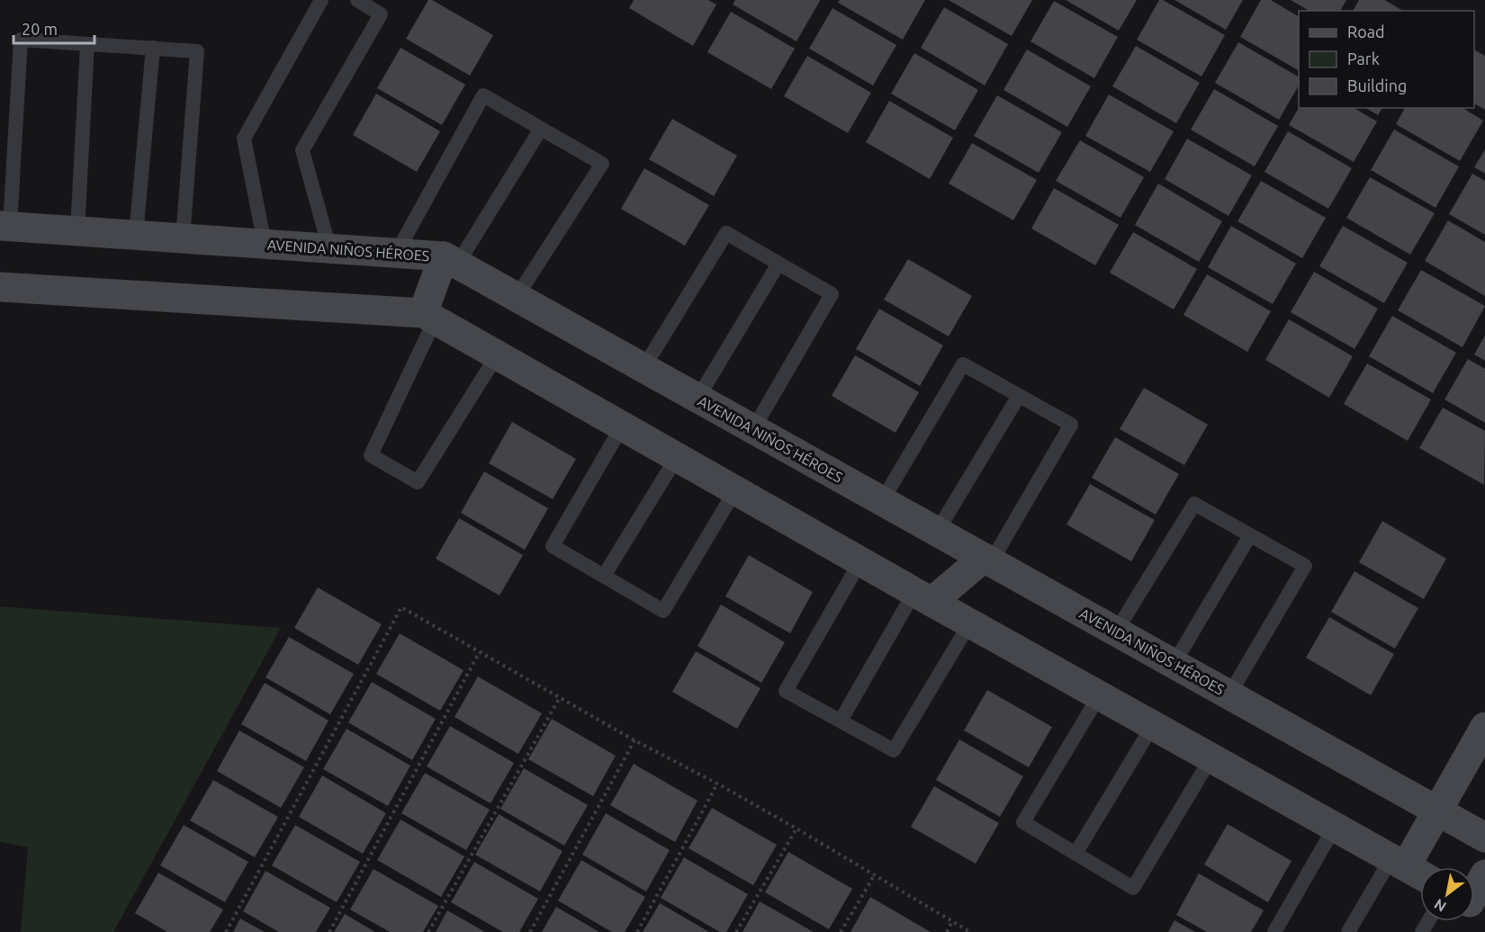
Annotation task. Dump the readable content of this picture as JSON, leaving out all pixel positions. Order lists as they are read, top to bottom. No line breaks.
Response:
{"streets":{"main road":["AVENIDA NIÑOS HÉROES"]},"legend":["Road","Park","Building"],"scale_bar":"20 m","north":"bottom left"}
